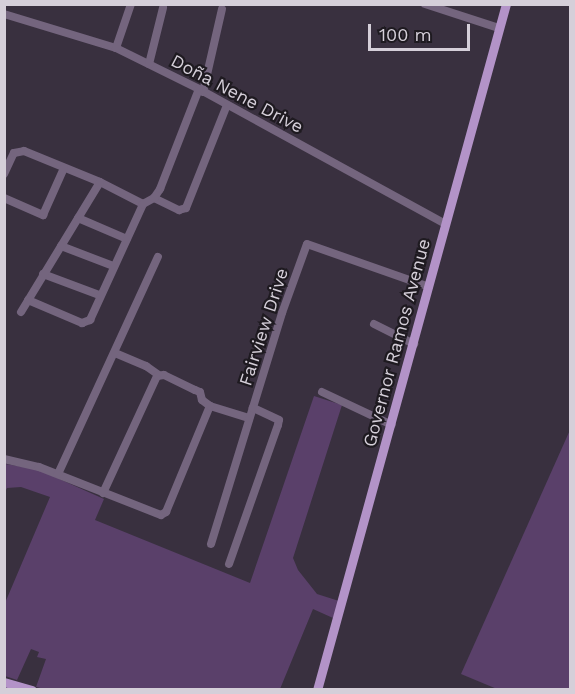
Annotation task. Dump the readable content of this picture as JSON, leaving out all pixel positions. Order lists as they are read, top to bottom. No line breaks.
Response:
{"streets":{"main road":["Governor Ramos Avenue"],"street":["Doña Nene Drive","Fairview Drive"]},"crossings":[["Doña Nene Drive","Governor Ramos Avenue"],["Fairview Drive","Governor Ramos Avenue"]],"scale_bar":"100 m"}
